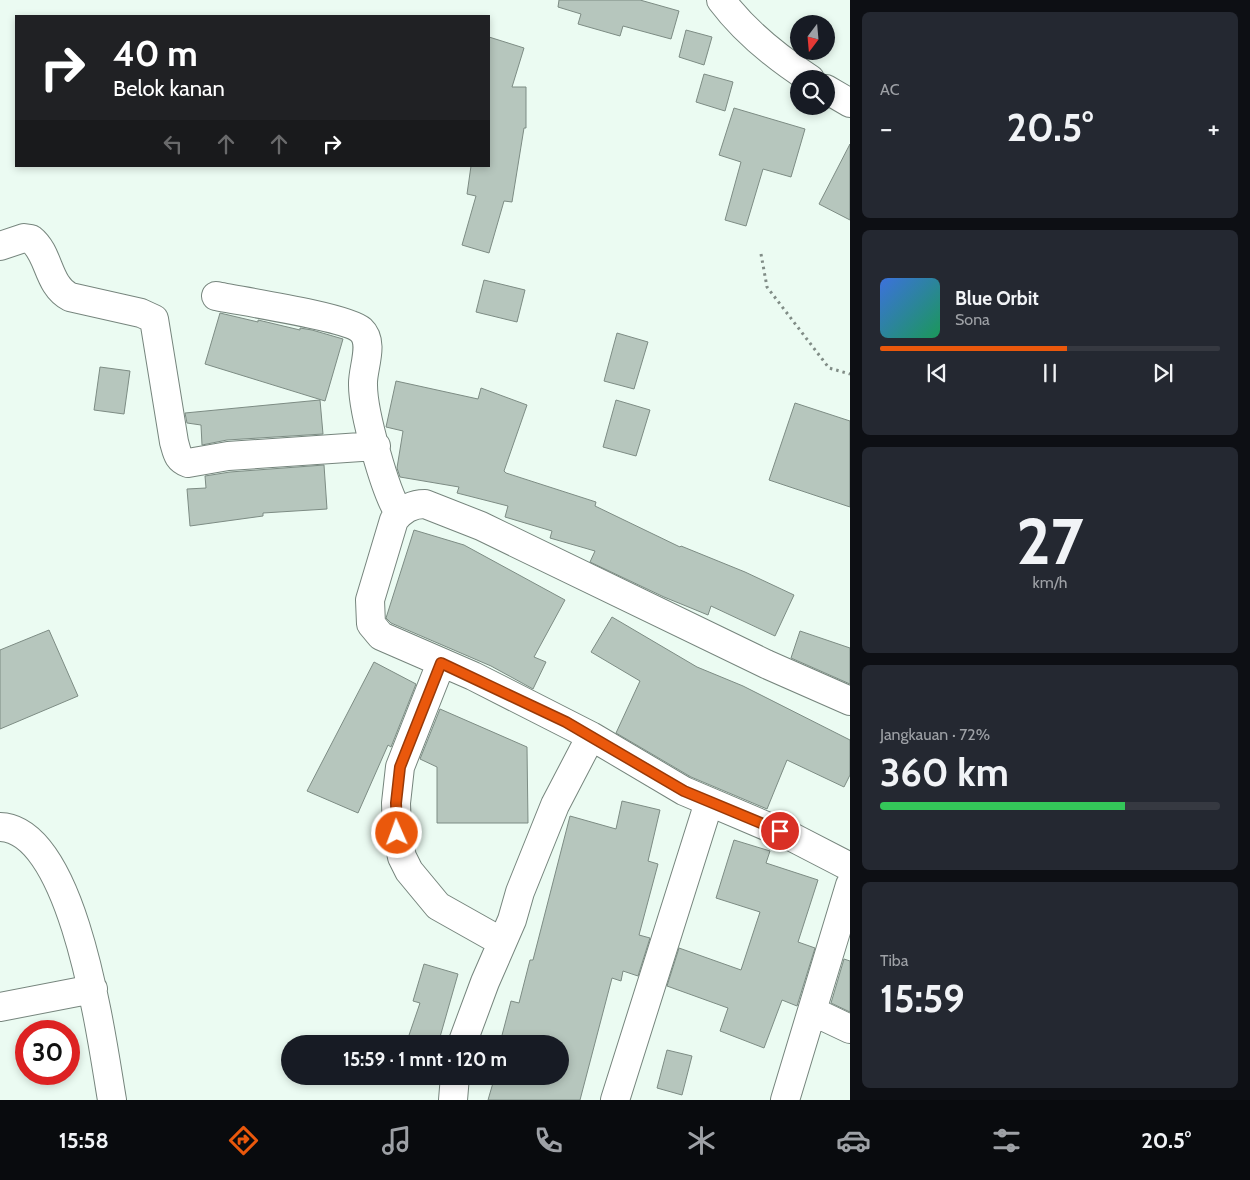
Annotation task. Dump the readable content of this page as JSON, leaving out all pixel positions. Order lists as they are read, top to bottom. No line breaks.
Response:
{"north":"bottom","page":{"tile":["AC",["27","km/h"],["Jangkauan · 72%","360 km"],["Tiba","15:59"]],"turn":["40 m","Belok kanan"],"heat":["−","20.5°","+"],"song":["Blue Orbit","Sona"],"limit":"30","trip":"15:59 · 1 mnt · 120 m","tabs":["15:58","20.5°"]}}
